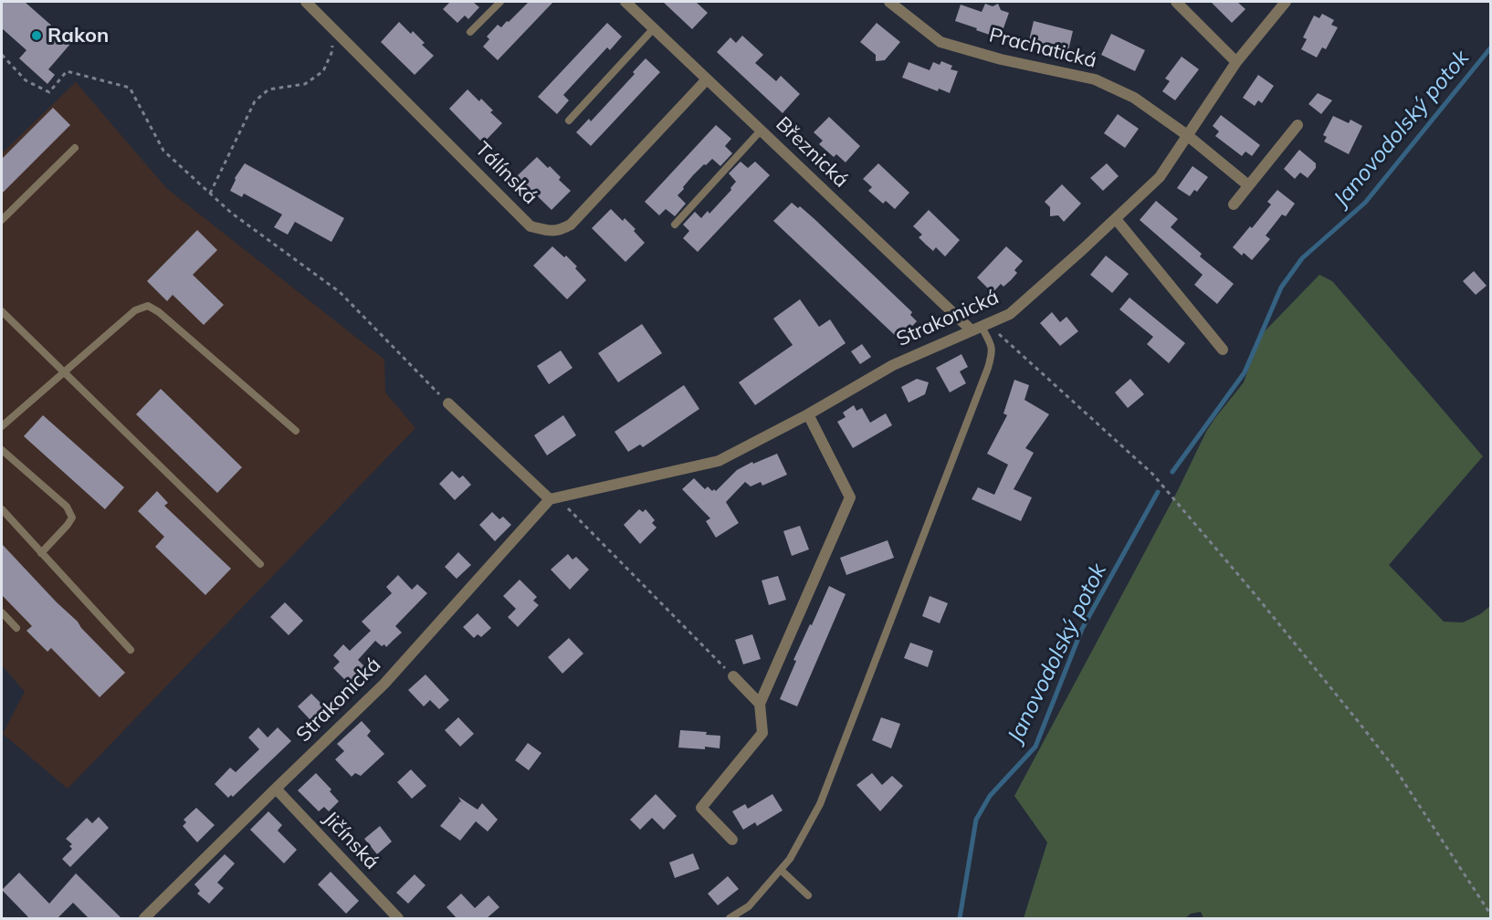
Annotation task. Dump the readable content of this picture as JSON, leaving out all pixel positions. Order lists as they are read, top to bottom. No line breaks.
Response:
{"streets":{"street":["Prachatická","Březnická","Tálínská","Strakonická","Jičínská"]},"crossings":[["Prachatická","Strakonická"],["Březnická","Tálínská"],["Březnická","Strakonická"],["Strakonická","Jičínská"]],"water":["Janovodolský potok"],"places":["Rakon"]}
